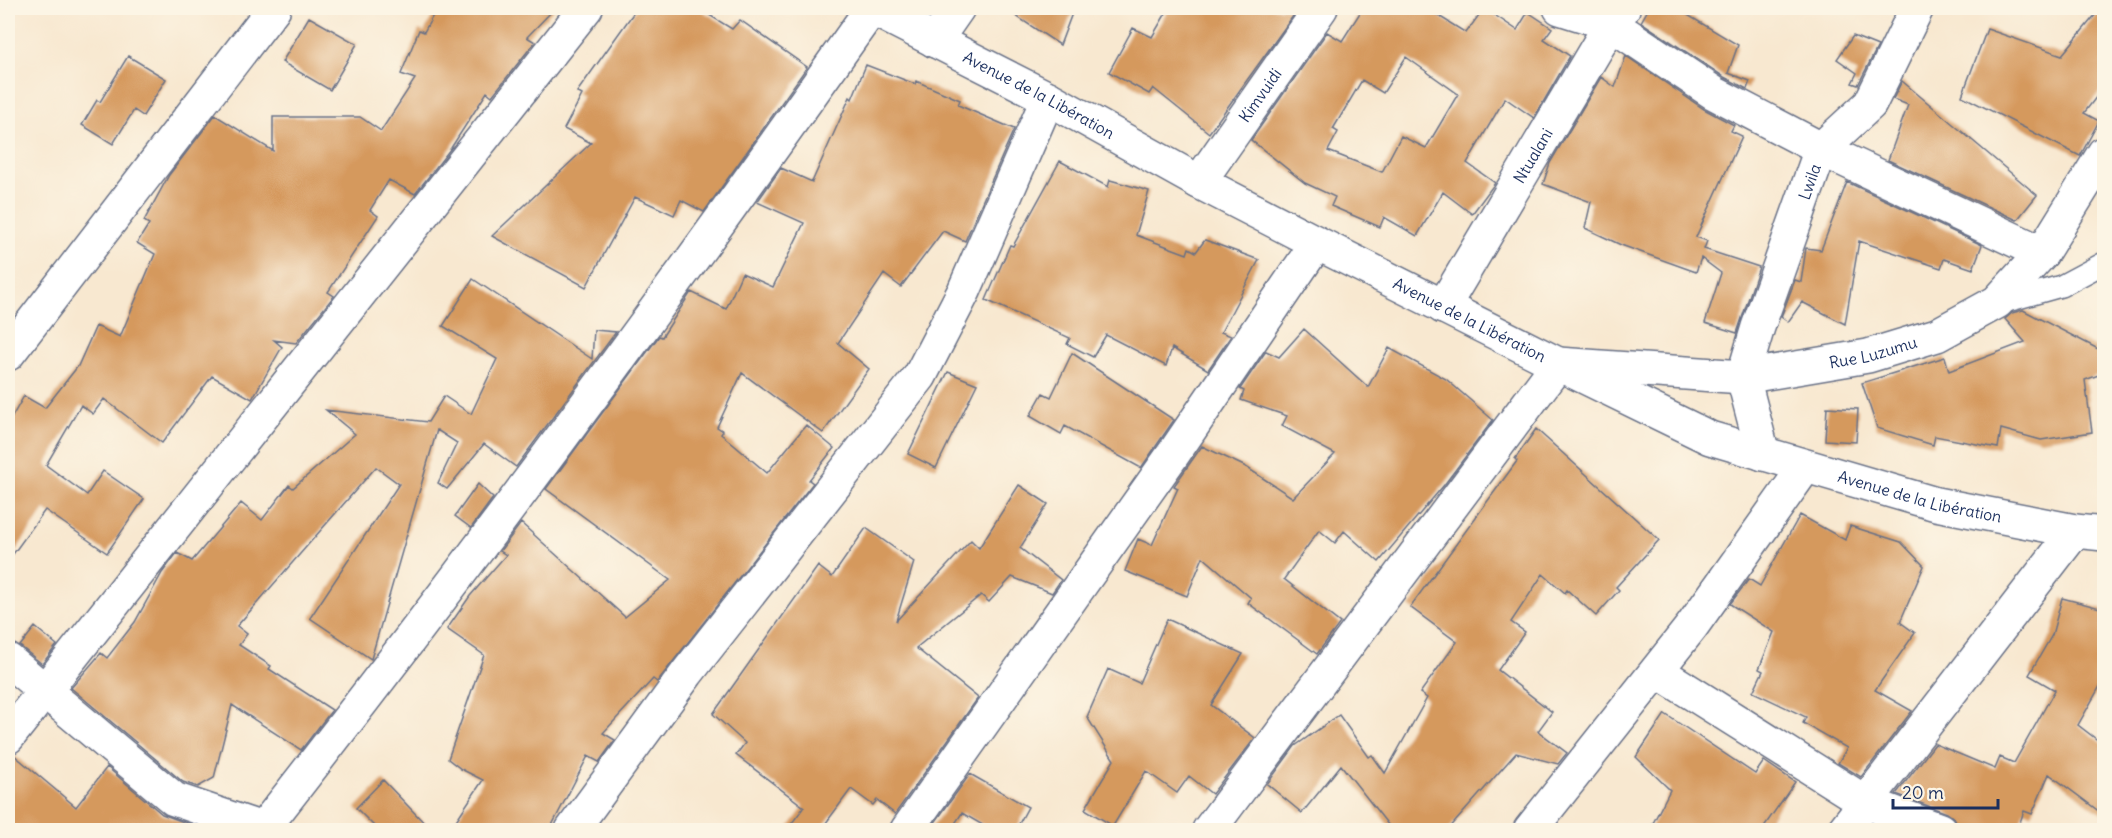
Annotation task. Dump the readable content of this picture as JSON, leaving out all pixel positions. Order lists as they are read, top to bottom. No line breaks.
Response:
{"streets":{"main road":["Avenue de la Libération","Kimvuidi","Ntualani","Lwila","Rue Luzumu"]},"crossings":[["Avenue de la Libération","Kimvuidi"],["Avenue de la Libération","Ntualani"],["Avenue de la Libération","Rue Luzumu"],["Lwila","Rue Luzumu"]],"scale_bar":"20 m"}
